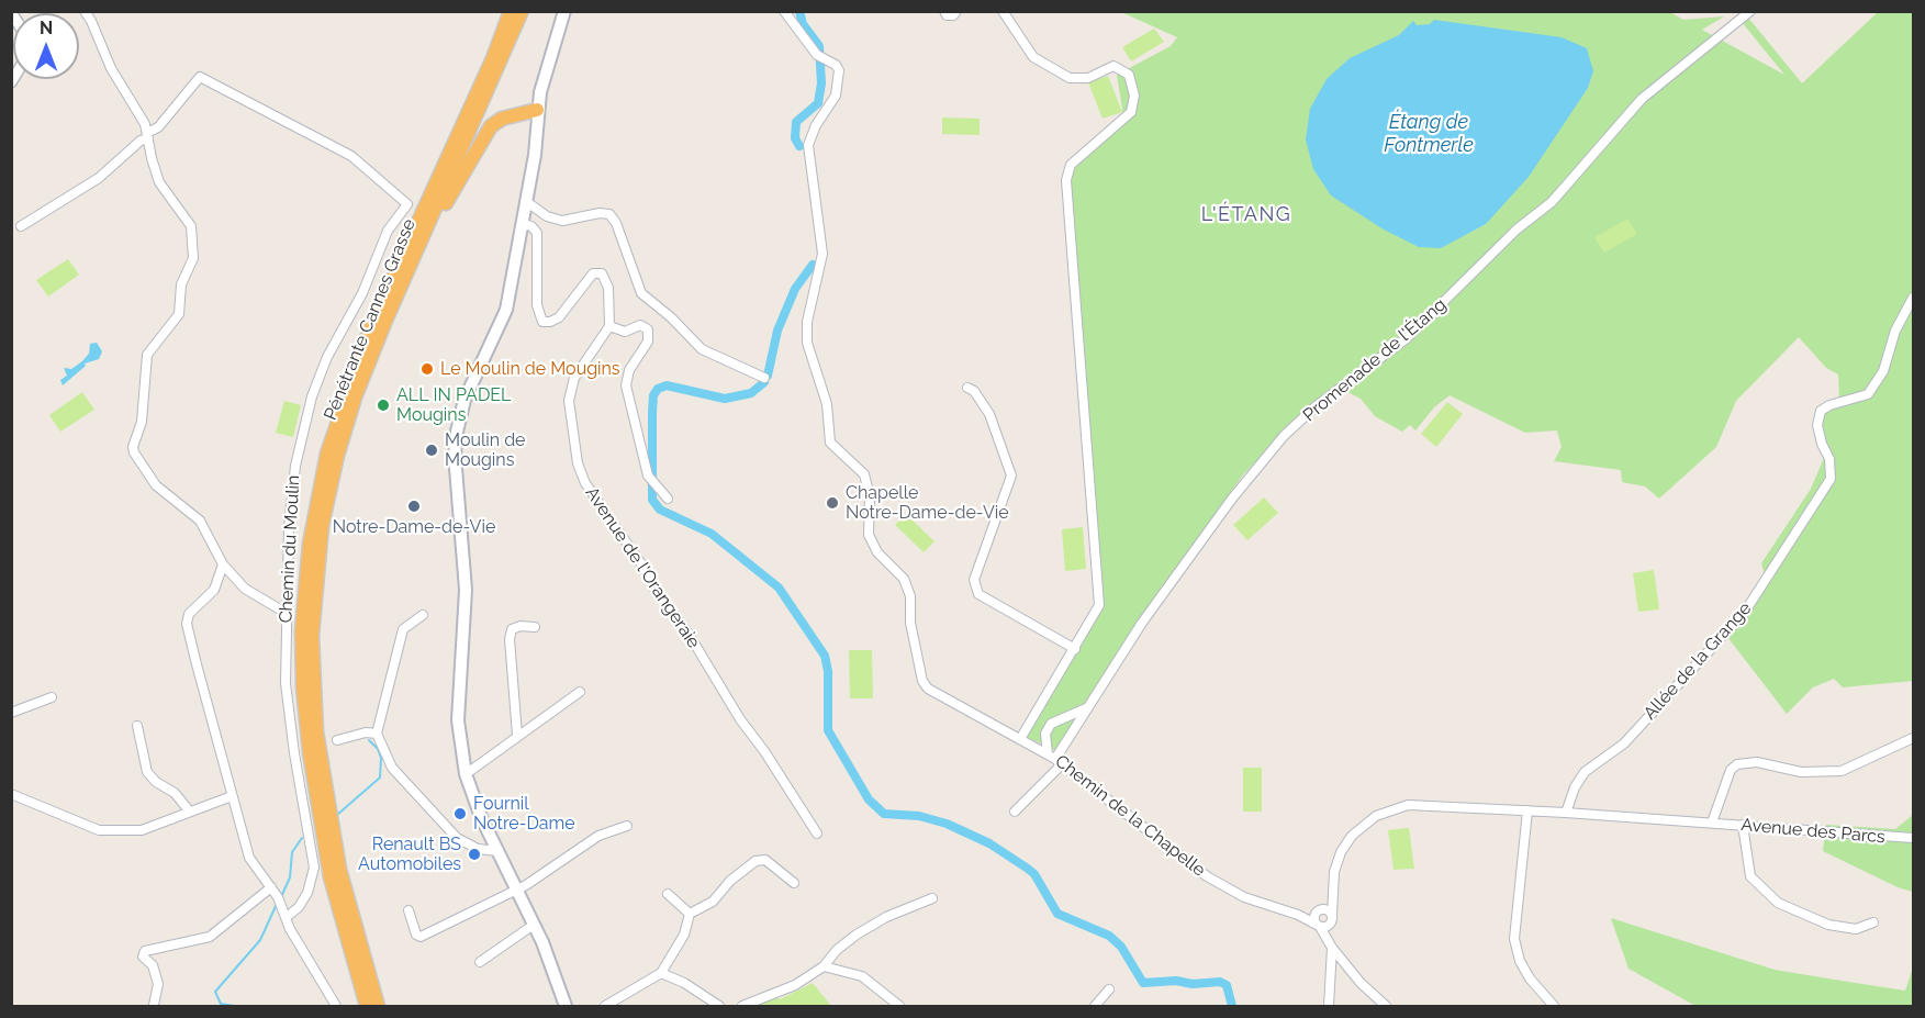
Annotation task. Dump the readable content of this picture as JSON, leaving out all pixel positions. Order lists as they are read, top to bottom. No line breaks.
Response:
{"streets":{"highway":["Pénétrante Cannes Grasse"],"street":["Promenade de l'Étang","Chemin du Moulin","Avenue de l'Orangeraie","Allée de la Grange","Chemin de la Chapelle","Avenue des Parcs"]},"crossings":[["Promenade de l'Étang","Chemin de la Chapelle"],["Allée de la Grange","Avenue des Parcs"]],"districts":["L'ÉTANG"],"water":["Étang de Fontmerle"],"places":["Le Moulin de Mougins","ALL IN PADEL Mougins","Moulin de Mougins","Chapelle Notre-Dame-de-Vie","Notre-Dame-de-Vie","Fournil Notre-Dame","Renault BS Automobiles"],"north":"top"}
